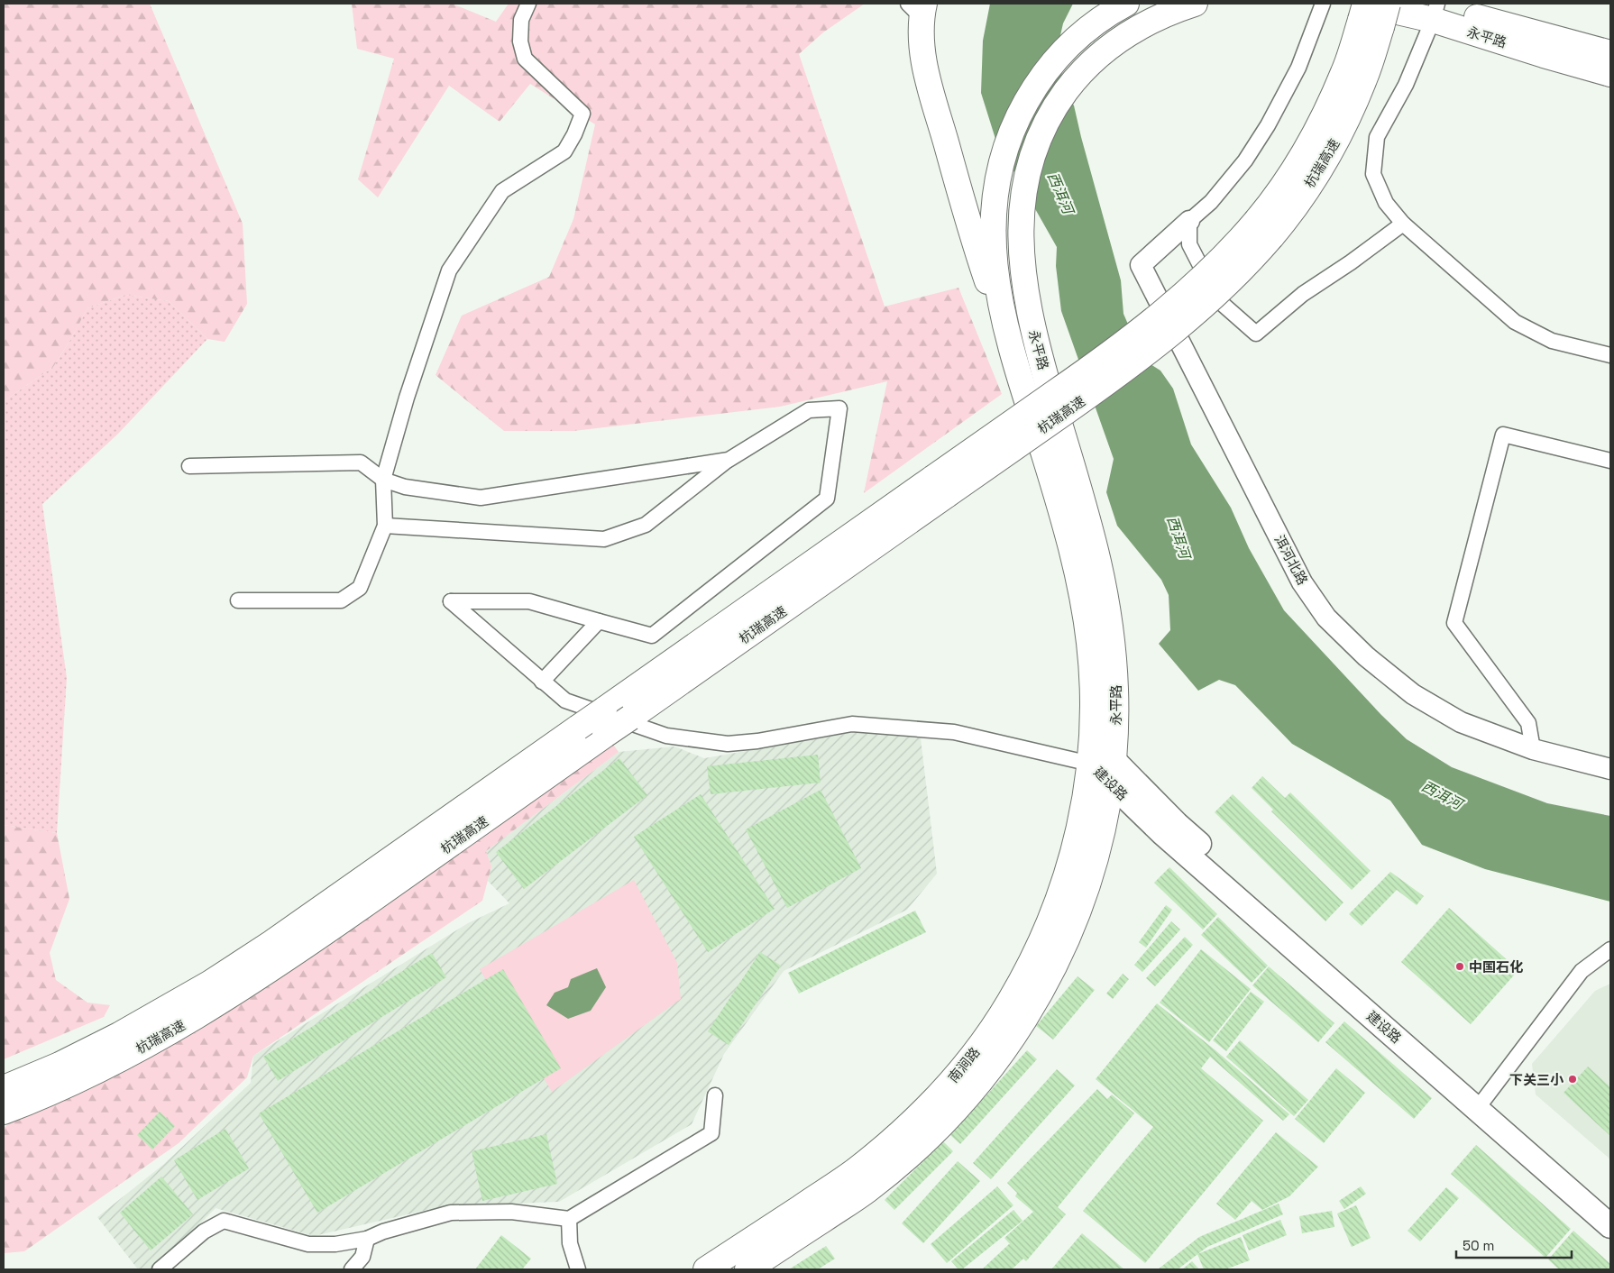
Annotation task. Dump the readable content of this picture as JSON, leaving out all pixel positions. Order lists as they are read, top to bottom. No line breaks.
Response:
{"streets":{"highway":["永平路","杭瑞高速","南涧路"],"main road":["建设路"],"street":["洱河北路"]},"crossings":[["永平路","杭瑞高速"],["永平路","建设路"],["永平路","南涧路"],["建设路","南涧路"]],"water":["西洱河"],"places":["中国石化","下关三小"],"scale_bar":"50 m"}
